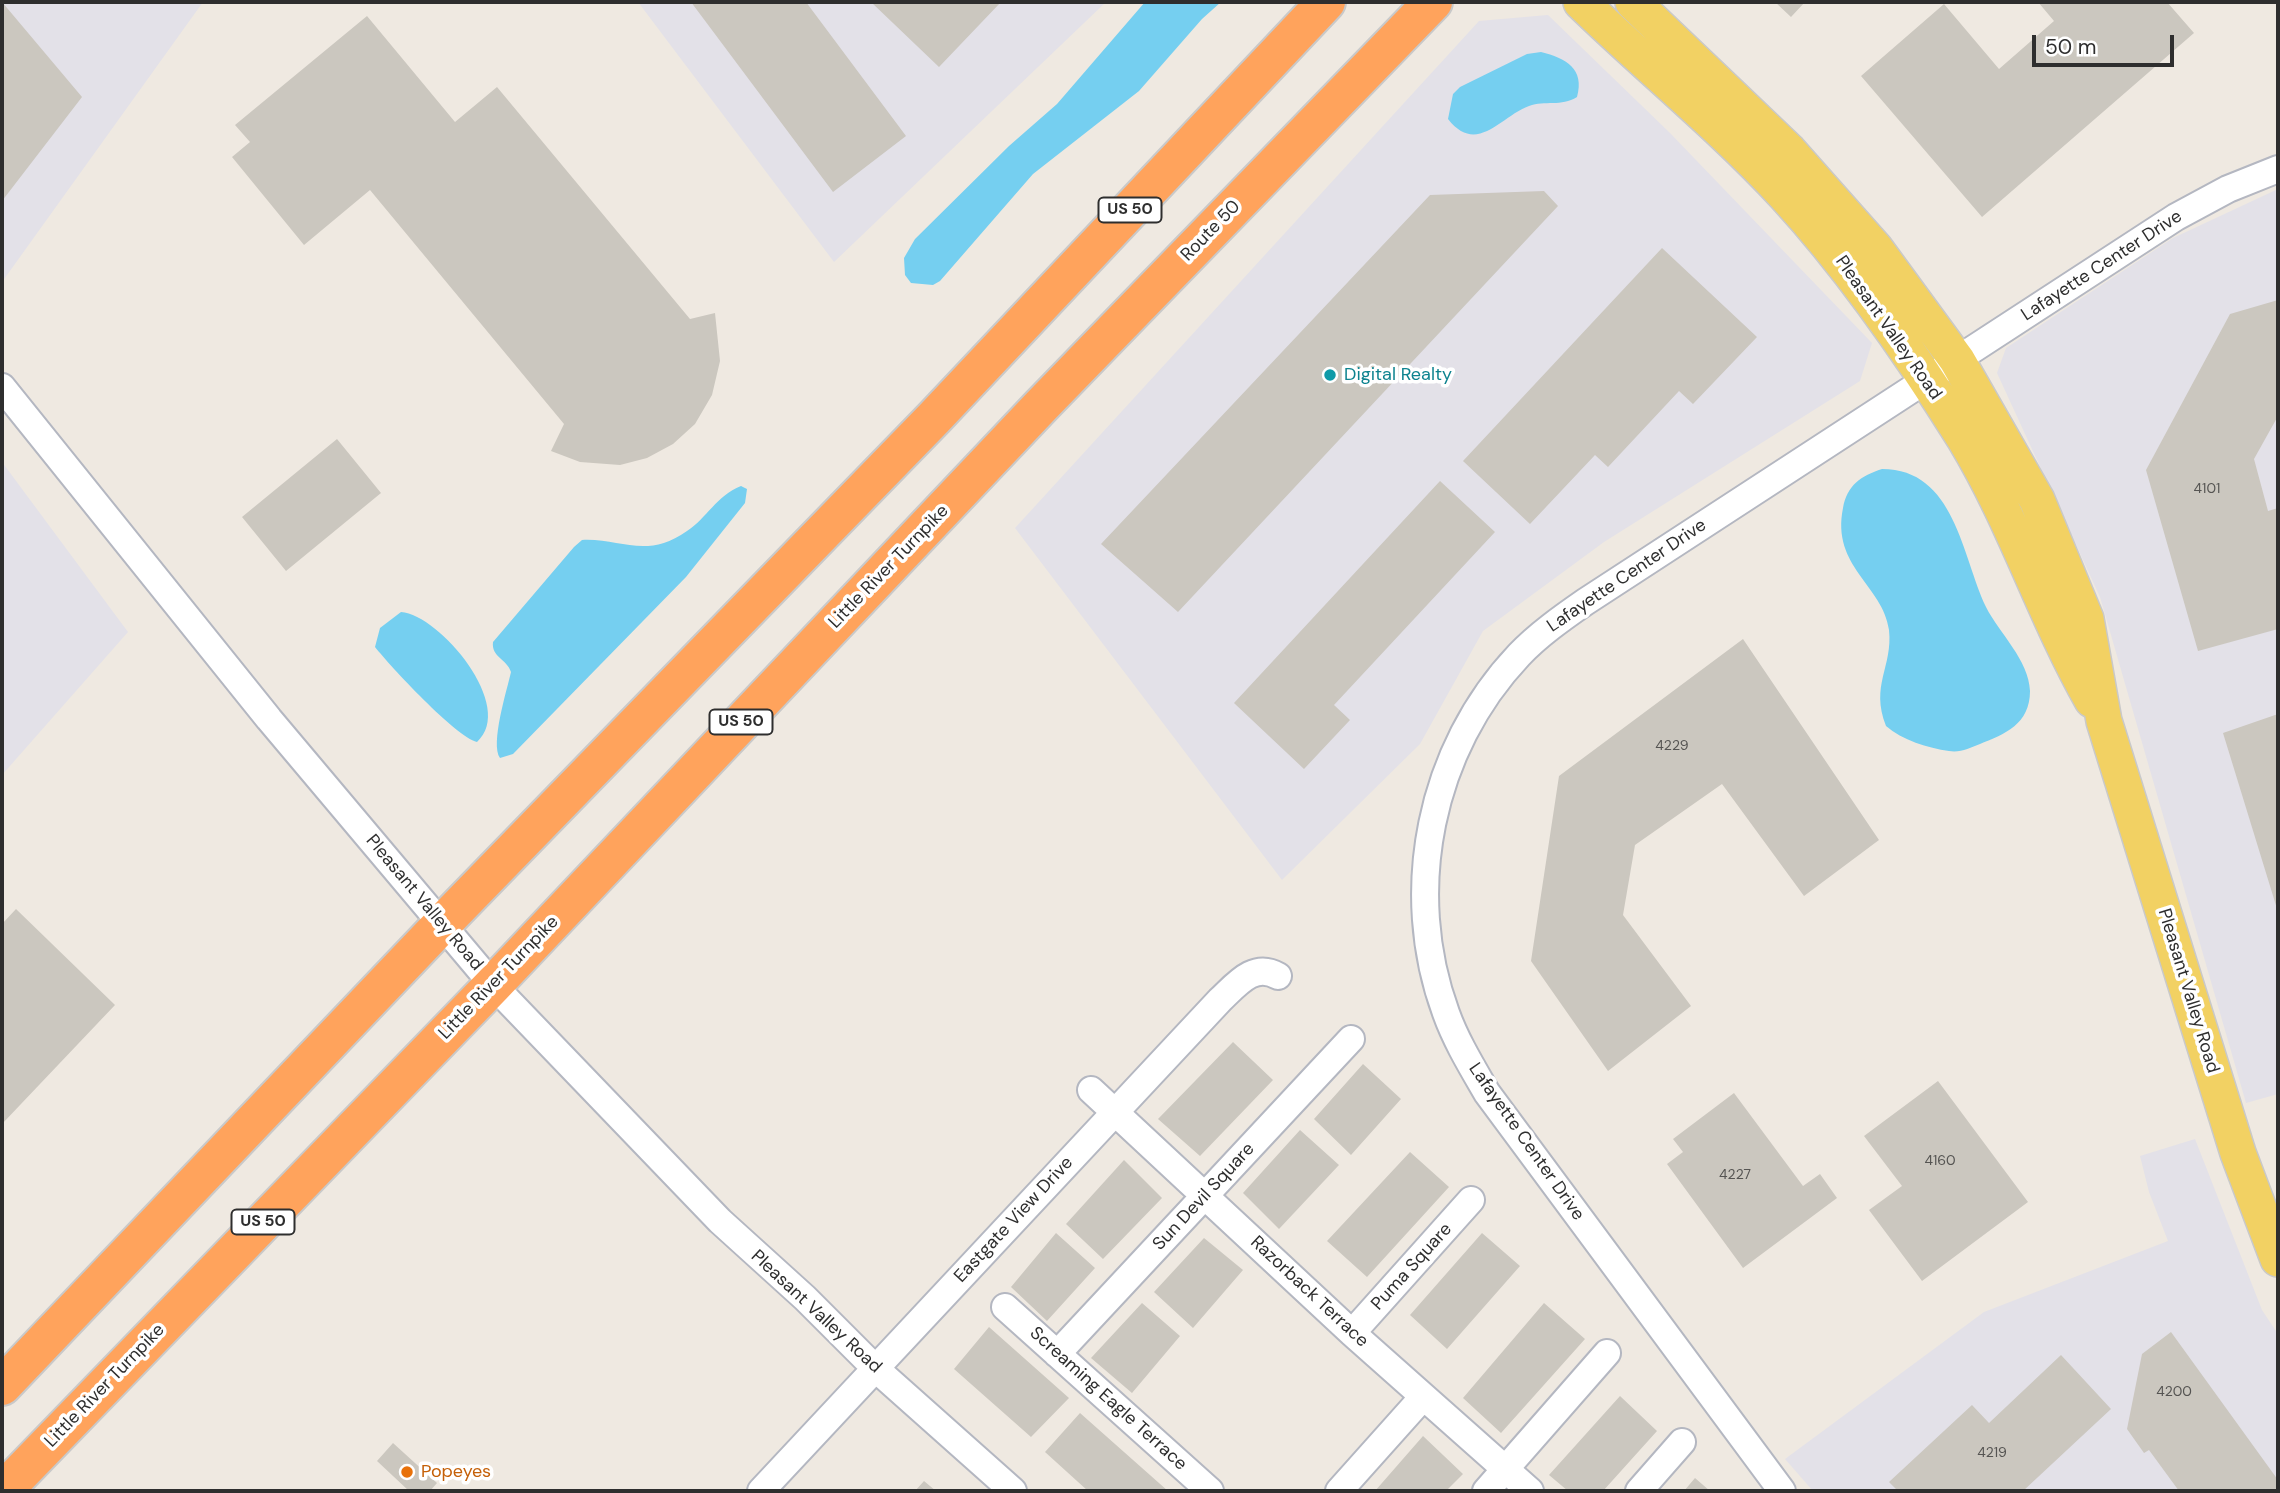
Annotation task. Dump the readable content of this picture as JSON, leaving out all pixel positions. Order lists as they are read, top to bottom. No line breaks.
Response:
{"streets":{"highway":["US 50","Route 50","Little River Turnpike"],"main road":["Pleasant Valley Road"],"street":["Lafayette Center Drive","Sun Devil Square","Eastgate View Drive","Puma Square","Razorback Terrace","Screaming Eagle Terrace"]},"crossings":[["US 50","Pleasant Valley Road"],["Route 50","Little River Turnpike"],["Lafayette Center Drive","Pleasant Valley Road"],["Pleasant Valley Road","Little River Turnpike"],["Pleasant Valley Road","Eastgate View Drive"],["Sun Devil Square","Razorback Terrace"],["Sun Devil Square","Screaming Eagle Terrace"],["Eastgate View Drive","Razorback Terrace"],["Puma Square","Razorback Terrace"]],"places":["Digital Realty","Popeyes"],"house_numbers":["4101","4229","4160","4227","4200","4219"],"scale_bar":"50 m"}
